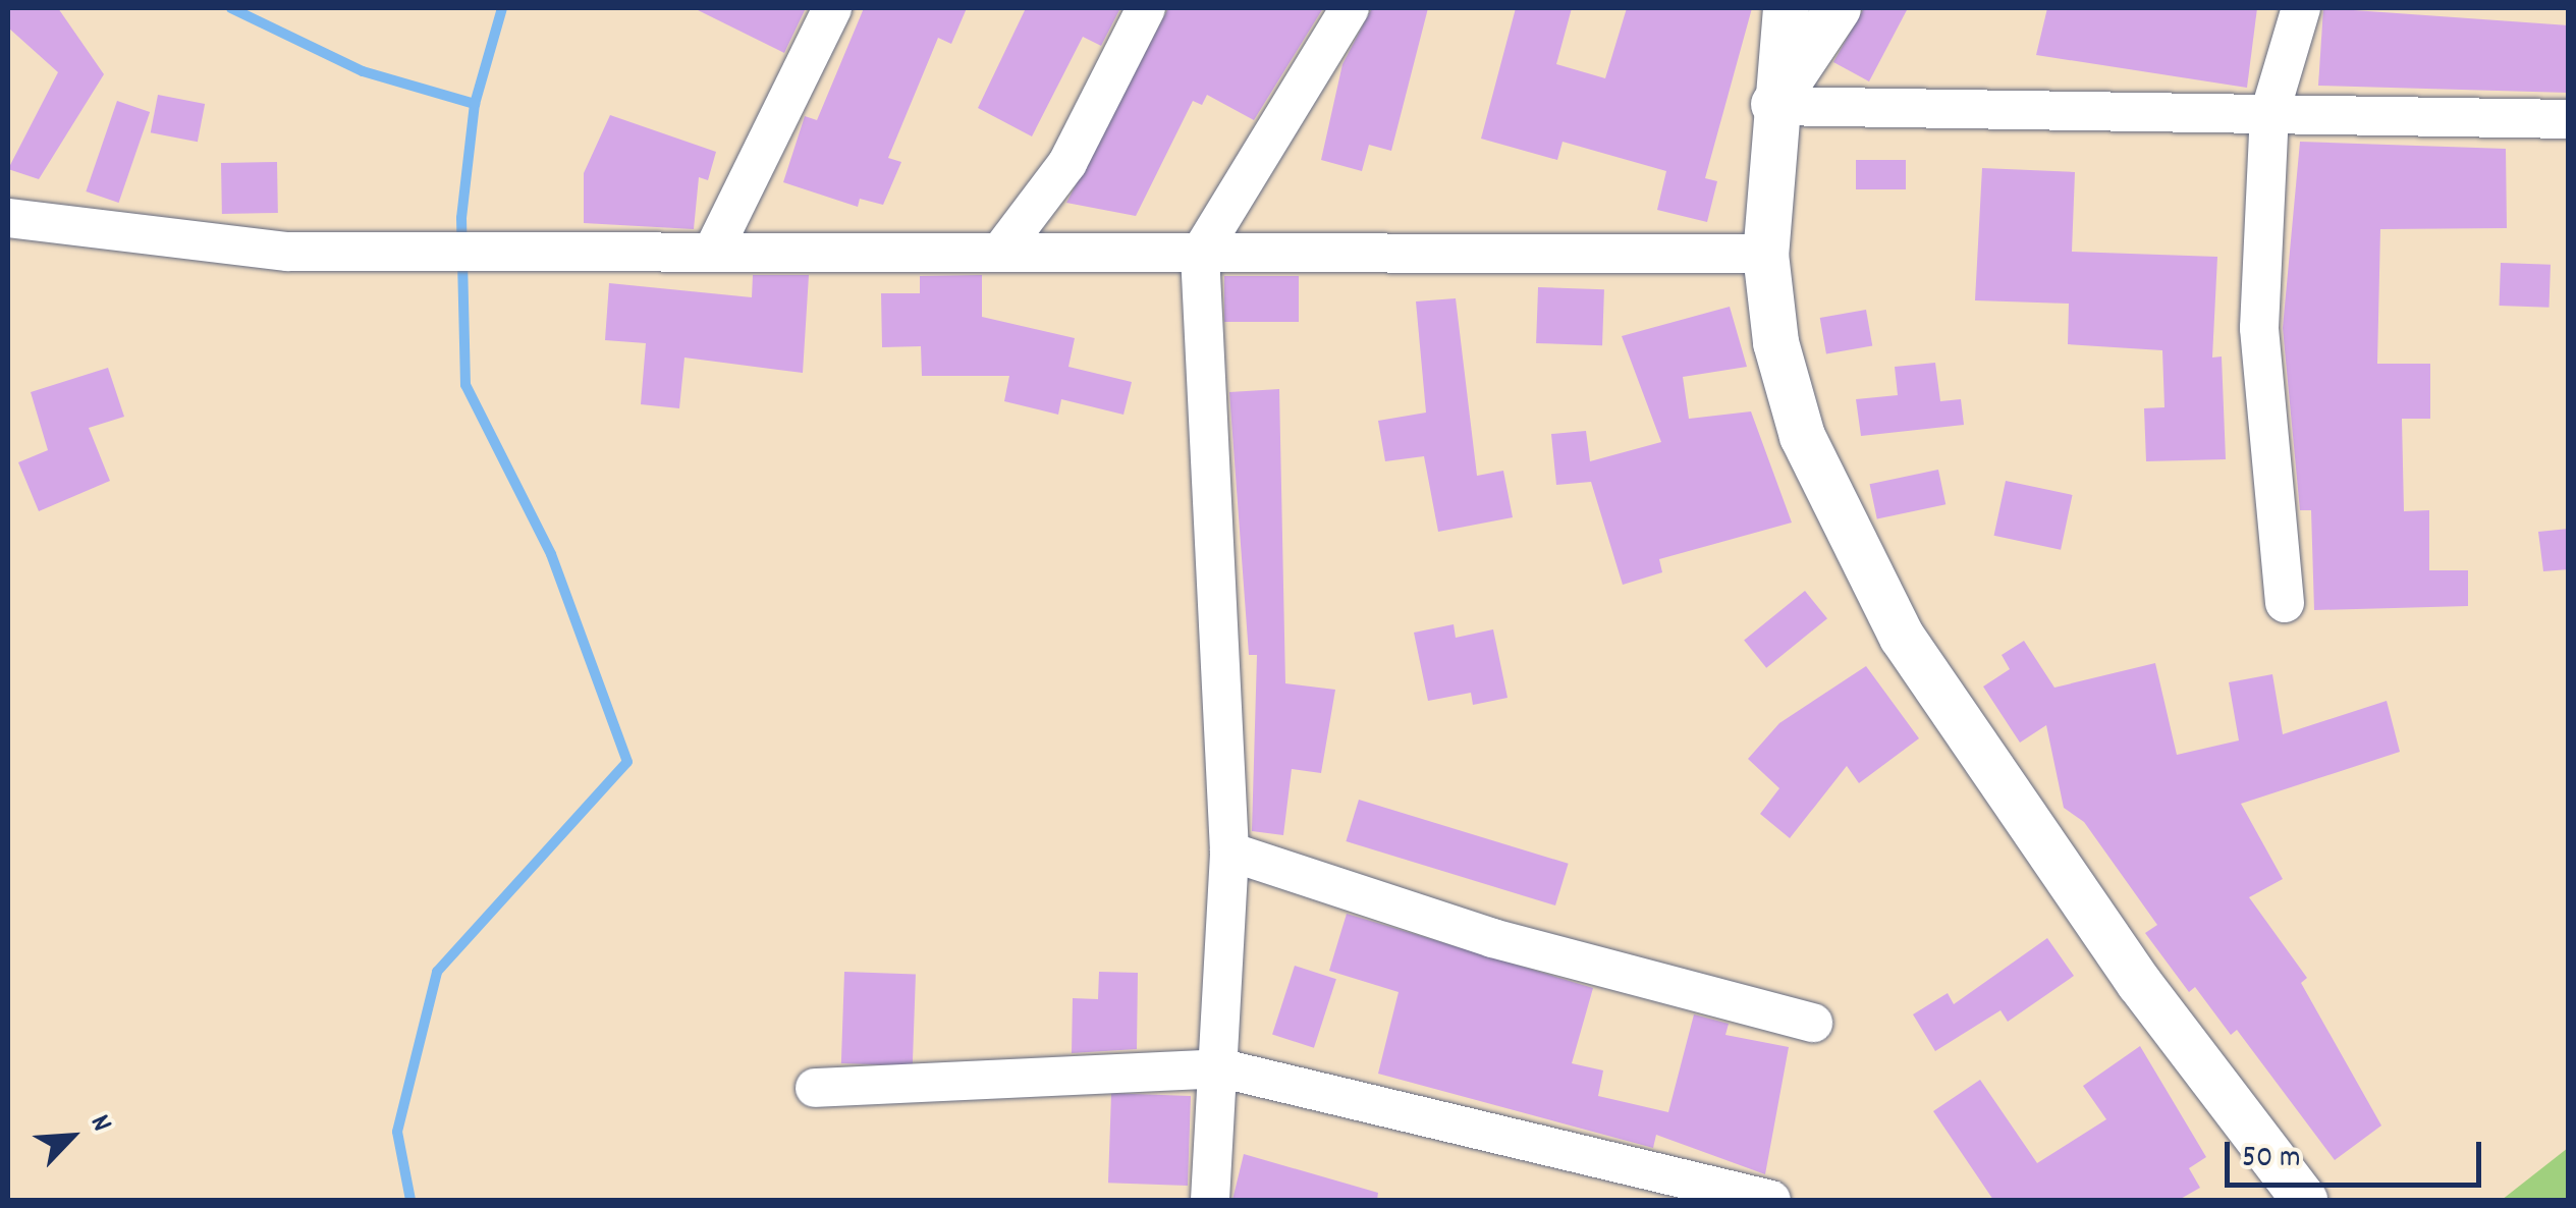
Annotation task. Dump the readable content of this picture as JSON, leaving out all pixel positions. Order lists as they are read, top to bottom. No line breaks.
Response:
{"scale_bar":"50 m","north":"top right"}
